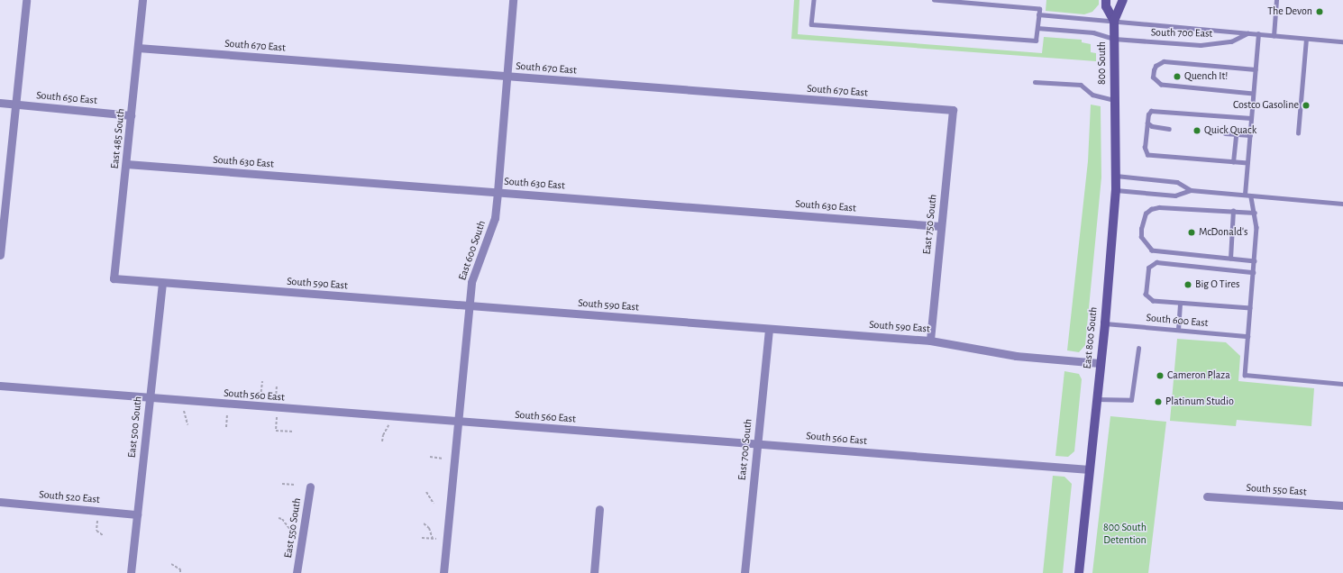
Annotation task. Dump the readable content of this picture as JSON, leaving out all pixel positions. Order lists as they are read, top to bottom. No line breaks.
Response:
{"streets":{"main road":["800 South","East 800 South"],"street":["South 670 East","South 650 East","East 485 South","South 630 East","East 750 South","East 600 South","South 590 East","South 560 East","East 500 South","East 700 South","South 550 East","South 520 East","East 550 South"],"lane":["South 700 East","South 600 East"]},"crossings":[["South 700 East","800 South"],["South 670 East","East 485 South"],["South 670 East","East 750 South"],["South 670 East","East 600 South"],["800 South","East 800 South"],["South 650 East","East 485 South"],["East 485 South","South 630 East"],["East 485 South","South 590 East"],["South 630 East","East 750 South"],["South 630 East","East 600 South"],["East 750 South","South 590 East"],["East 600 South","South 590 East"],["East 600 South","South 560 East"],["South 590 East","East 800 South"],["South 590 East","East 500 South"],["South 590 East","East 700 South"],["South 600 East","East 800 South"],["East 800 South","South 560 East"],["South 560 East","East 500 South"],["South 560 East","East 700 South"],["East 500 South","South 520 East"]],"parks":["800 South Detention"],"places":["The Devon","Quench It!","Costco Gasoline","Quick Quack","McDonald's","Big O Tires","Cameron Plaza","Platinum Studio"]}
